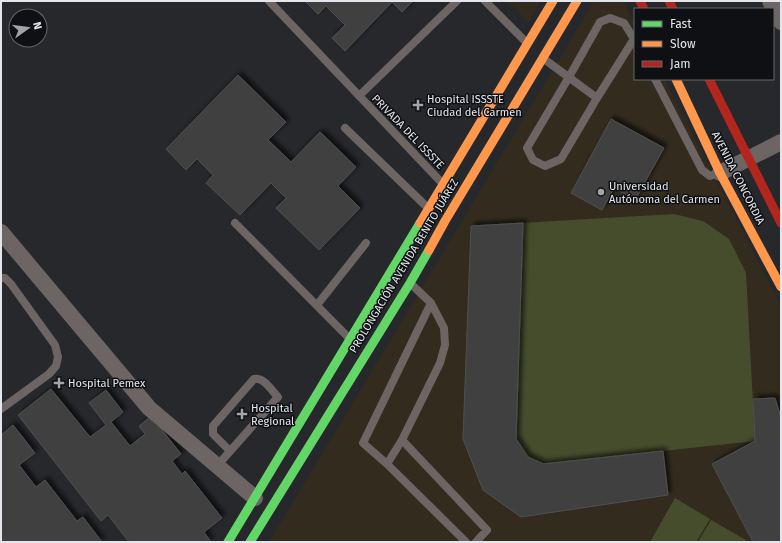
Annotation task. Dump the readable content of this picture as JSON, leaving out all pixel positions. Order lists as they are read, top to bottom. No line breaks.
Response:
{"streets":{"main road":["AVENIDA CONCORDIA","PROLONGACIÓN AVENIDA BENITO JUÁREZ"],"lane":["PRIVADA DEL ISSSTE"]},"crossings":[["PRIVADA DEL ISSSTE","PROLONGACIÓN AVENIDA BENITO JUÁREZ"]],"places":{"health":["Hospital ISSSTE Ciudad del Carmen","Hospital Pemex","Hospital Regional"],"other":["Universidad Autónoma del Carmen"]},"legend":["Fast","Slow","Jam"],"north":"right"}
